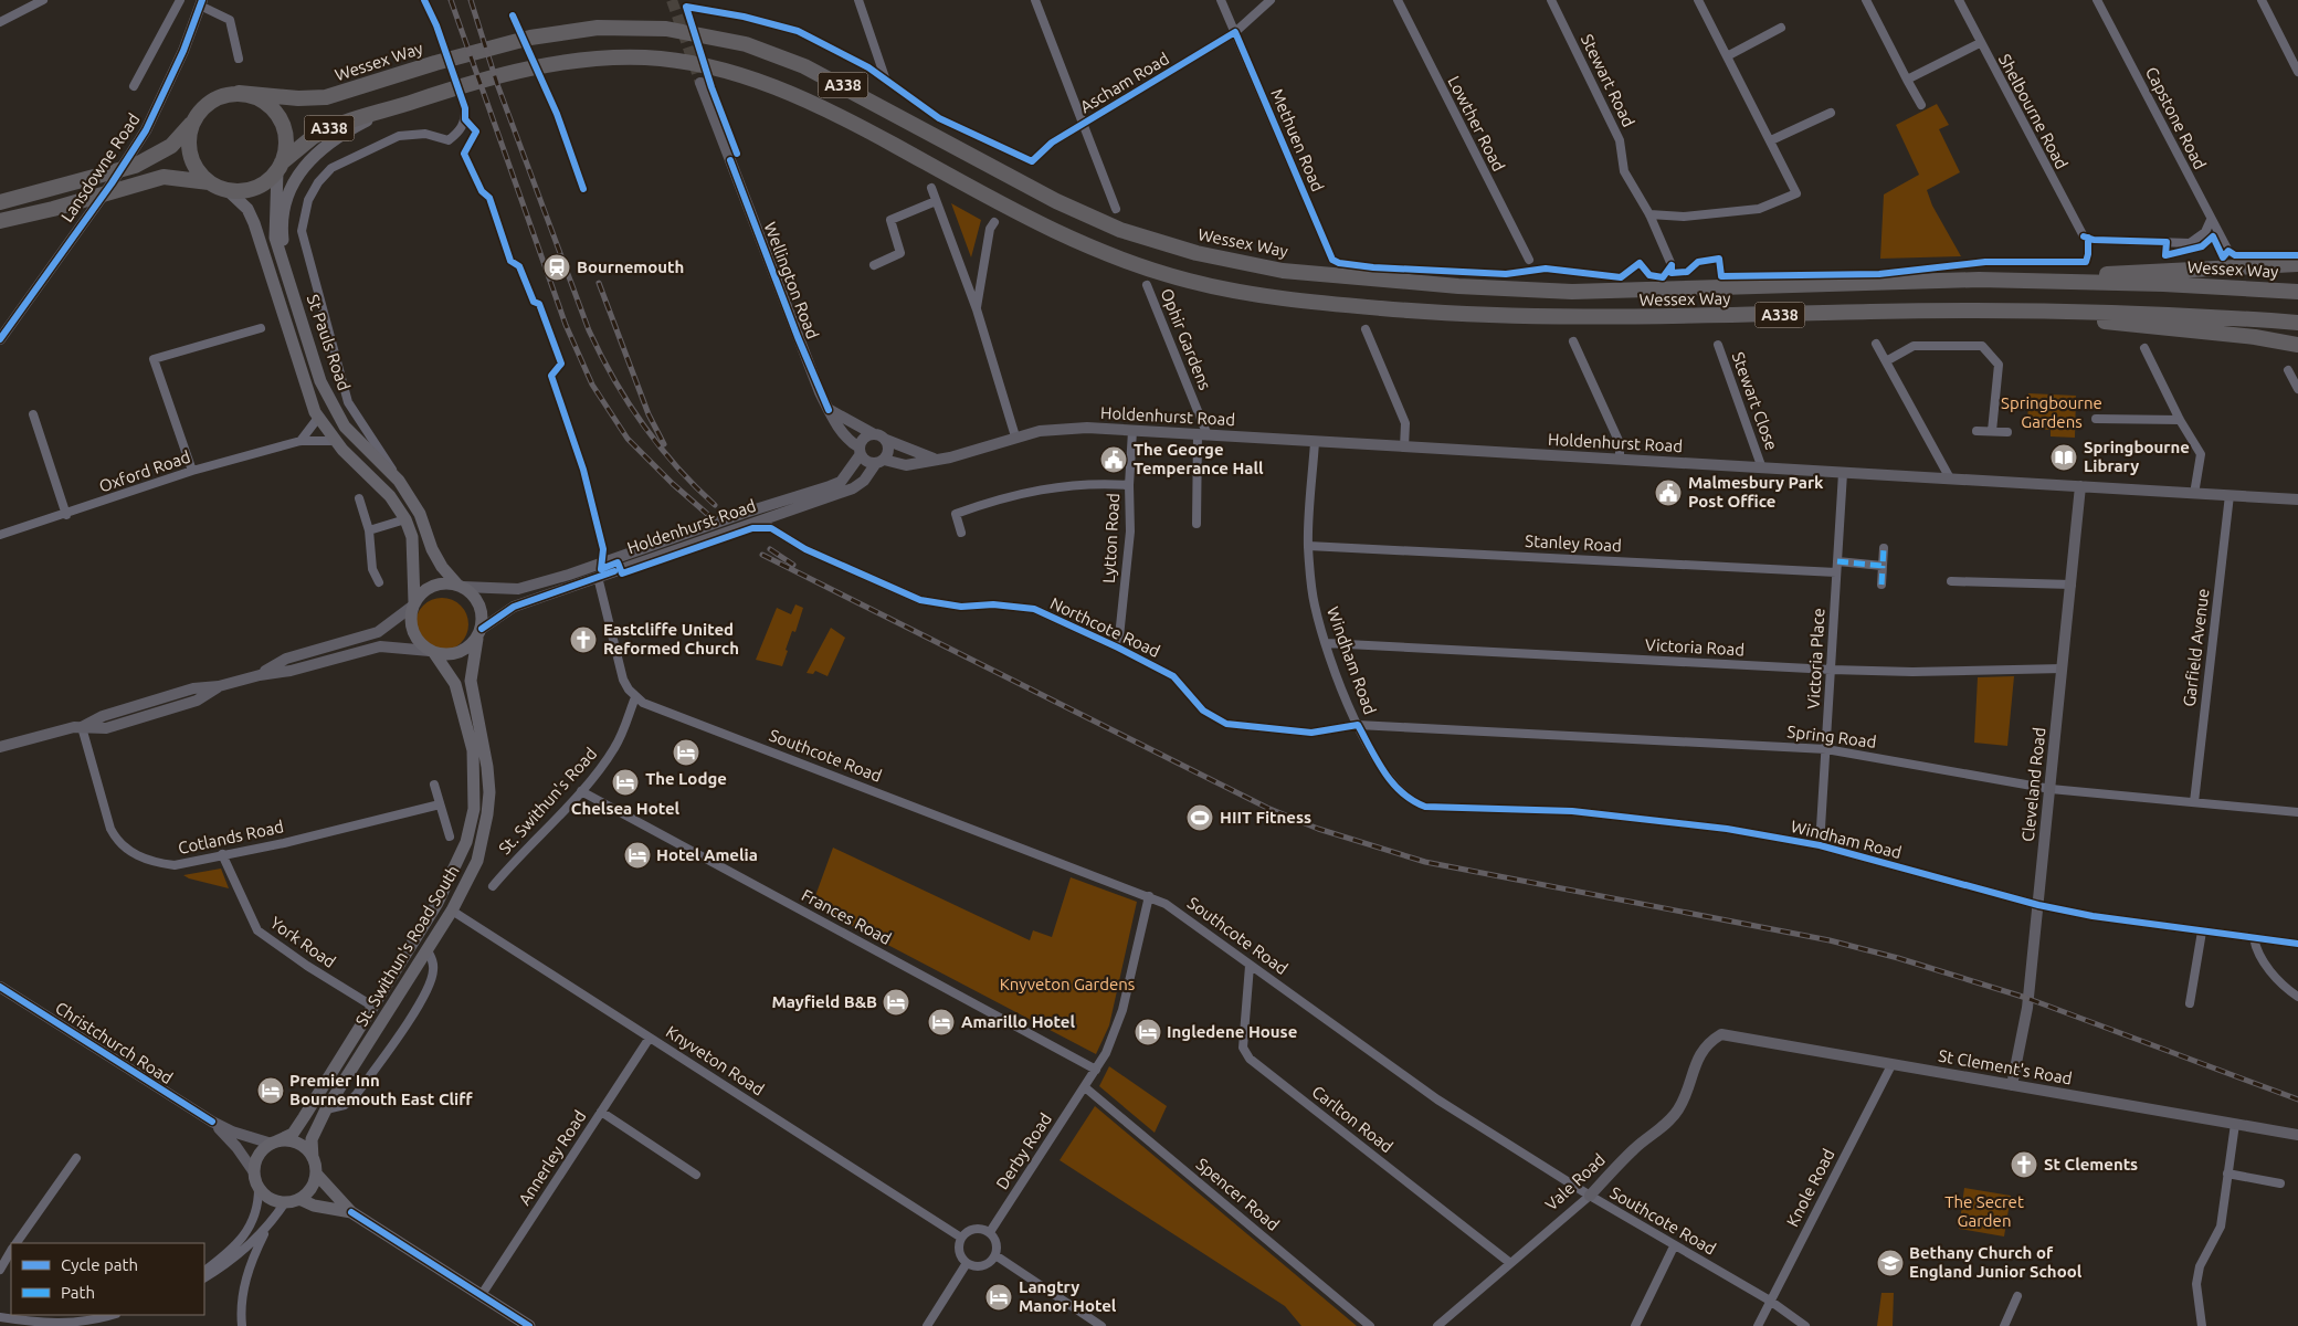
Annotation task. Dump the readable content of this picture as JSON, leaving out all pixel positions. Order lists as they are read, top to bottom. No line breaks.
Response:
{"streets":{"highway":["Wessex Way","A338"],"main road":["St Pauls Road","St. Swithun's Road South"],"street":["Stewart Road","Ascham Road","Shelbourne Road","Capstone Road","Lowther Road","Methuen Road","Lansdowne Road","Wellington Road","Ophir Gardens","Stewart Close","Holdenhurst Road","Oxford Road","Lytton Road","Stanley Road","Northcote Road","Victoria Road","Garfield Avenue","Victoria Place","Windham Road","Spring Road","Southcote Road","Cleveland Road","St. Swithun's Road","Cotlands Road","Frances Road","York Road","Christchurch Road","Knyveton Road","St Clement's Road","Carlton Road","Derby Road","Annerley Road","Vale Road","Knole Road","Spencer Road"]},"crossings":[["Wessex Way","St Pauls Road"],["Ascham Road","Methuen Road"],["Shelbourne Road","Capstone Road"],["Wellington Road","Holdenhurst Road"],["Ophir Gardens","Holdenhurst Road"],["St Pauls Road","Holdenhurst Road"],["St Pauls Road","Oxford Road"],["St Pauls Road","St. Swithun's Road South"],["Stewart Close","Holdenhurst Road"],["Holdenhurst Road","Lytton Road"],["Holdenhurst Road","Northcote Road"],["Holdenhurst Road","Garfield Avenue"],["Holdenhurst Road","Victoria Place"],["Holdenhurst Road","Windham Road"],["Holdenhurst Road","Cleveland Road"],["Holdenhurst Road","St. Swithun's Road South"],["Lytton Road","Northcote Road"],["Stanley Road","Victoria Place"],["Stanley Road","Windham Road"],["Northcote Road","Windham Road"],["Northcote Road","Spring Road"],["Victoria Road","Victoria Place"],["Victoria Road","Windham Road"],["Victoria Road","Cleveland Road"],["Garfield Avenue","Spring Road"],["Victoria Place","Windham Road"],["Victoria Place","Spring Road"],["Windham Road","Spring Road"],["Windham Road","Cleveland Road"],["Spring Road","Cleveland Road"],["Southcote Road","St. Swithun's Road"],["Southcote Road","Carlton Road"],["Southcote Road","Derby Road"],["Southcote Road","Vale Road"],["Southcote Road","Knole Road"],["Cleveland Road","St Clement's Road"],["St. Swithun's Road","Frances Road"],["Cotlands Road","York Road"],["Frances Road","Derby Road"],["York Road","St. Swithun's Road South"],["St. Swithun's Road South","Christchurch Road"],["St. Swithun's Road South","Knyveton Road"],["Knyveton Road","Derby Road"],["Knyveton Road","Annerley Road"],["St Clement's Road","Vale Road"],["St Clement's Road","Knole Road"],["Carlton Road","Vale Road"],["Derby Road","Spencer Road"]],"parks":["Springbourne Gardens","Knyveton Gardens","The Secret Garden"],"places":{"station":["Bournemouth"],"library":["Springbourne Library"],"public building":["The George Temperance Hall","Malmesbury Park Post Office"],"church":["Eastcliffe United Reformed Church","St Clements"],"hotel":["The Lodge","Chelsea Hotel","Hotel Amelia","Mayfield B&B","Amarillo Hotel","Ingledene House","Premier Inn Bournemouth East Cliff","Langtry Manor Hotel"],"sports":["HIIT Fitness"],"school or university":["Bethany Church of England Junior School"]},"legend":["Cycle path","Path"]}
